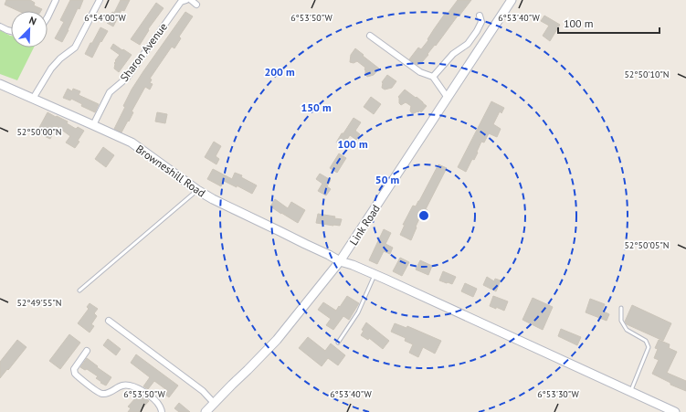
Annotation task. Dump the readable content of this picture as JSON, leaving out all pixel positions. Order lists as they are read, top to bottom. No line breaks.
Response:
{"streets":{"street":["Sharon Avenue","Browneshill Road","Link Road"]},"crossings":[["Sharon Avenue","Browneshill Road"],["Browneshill Road","Link Road"]],"scale_bar":"100 m","north":"top right","coordinates":["6°54'00\"W","6°53'50\"W","6°53'40\"W","52°50'10\"N","52°50'00\"N","52°50'05\"N","52°49'55\"N","6°53'30\"W"],"rings":["200 m","150 m","100 m","50 m"]}
